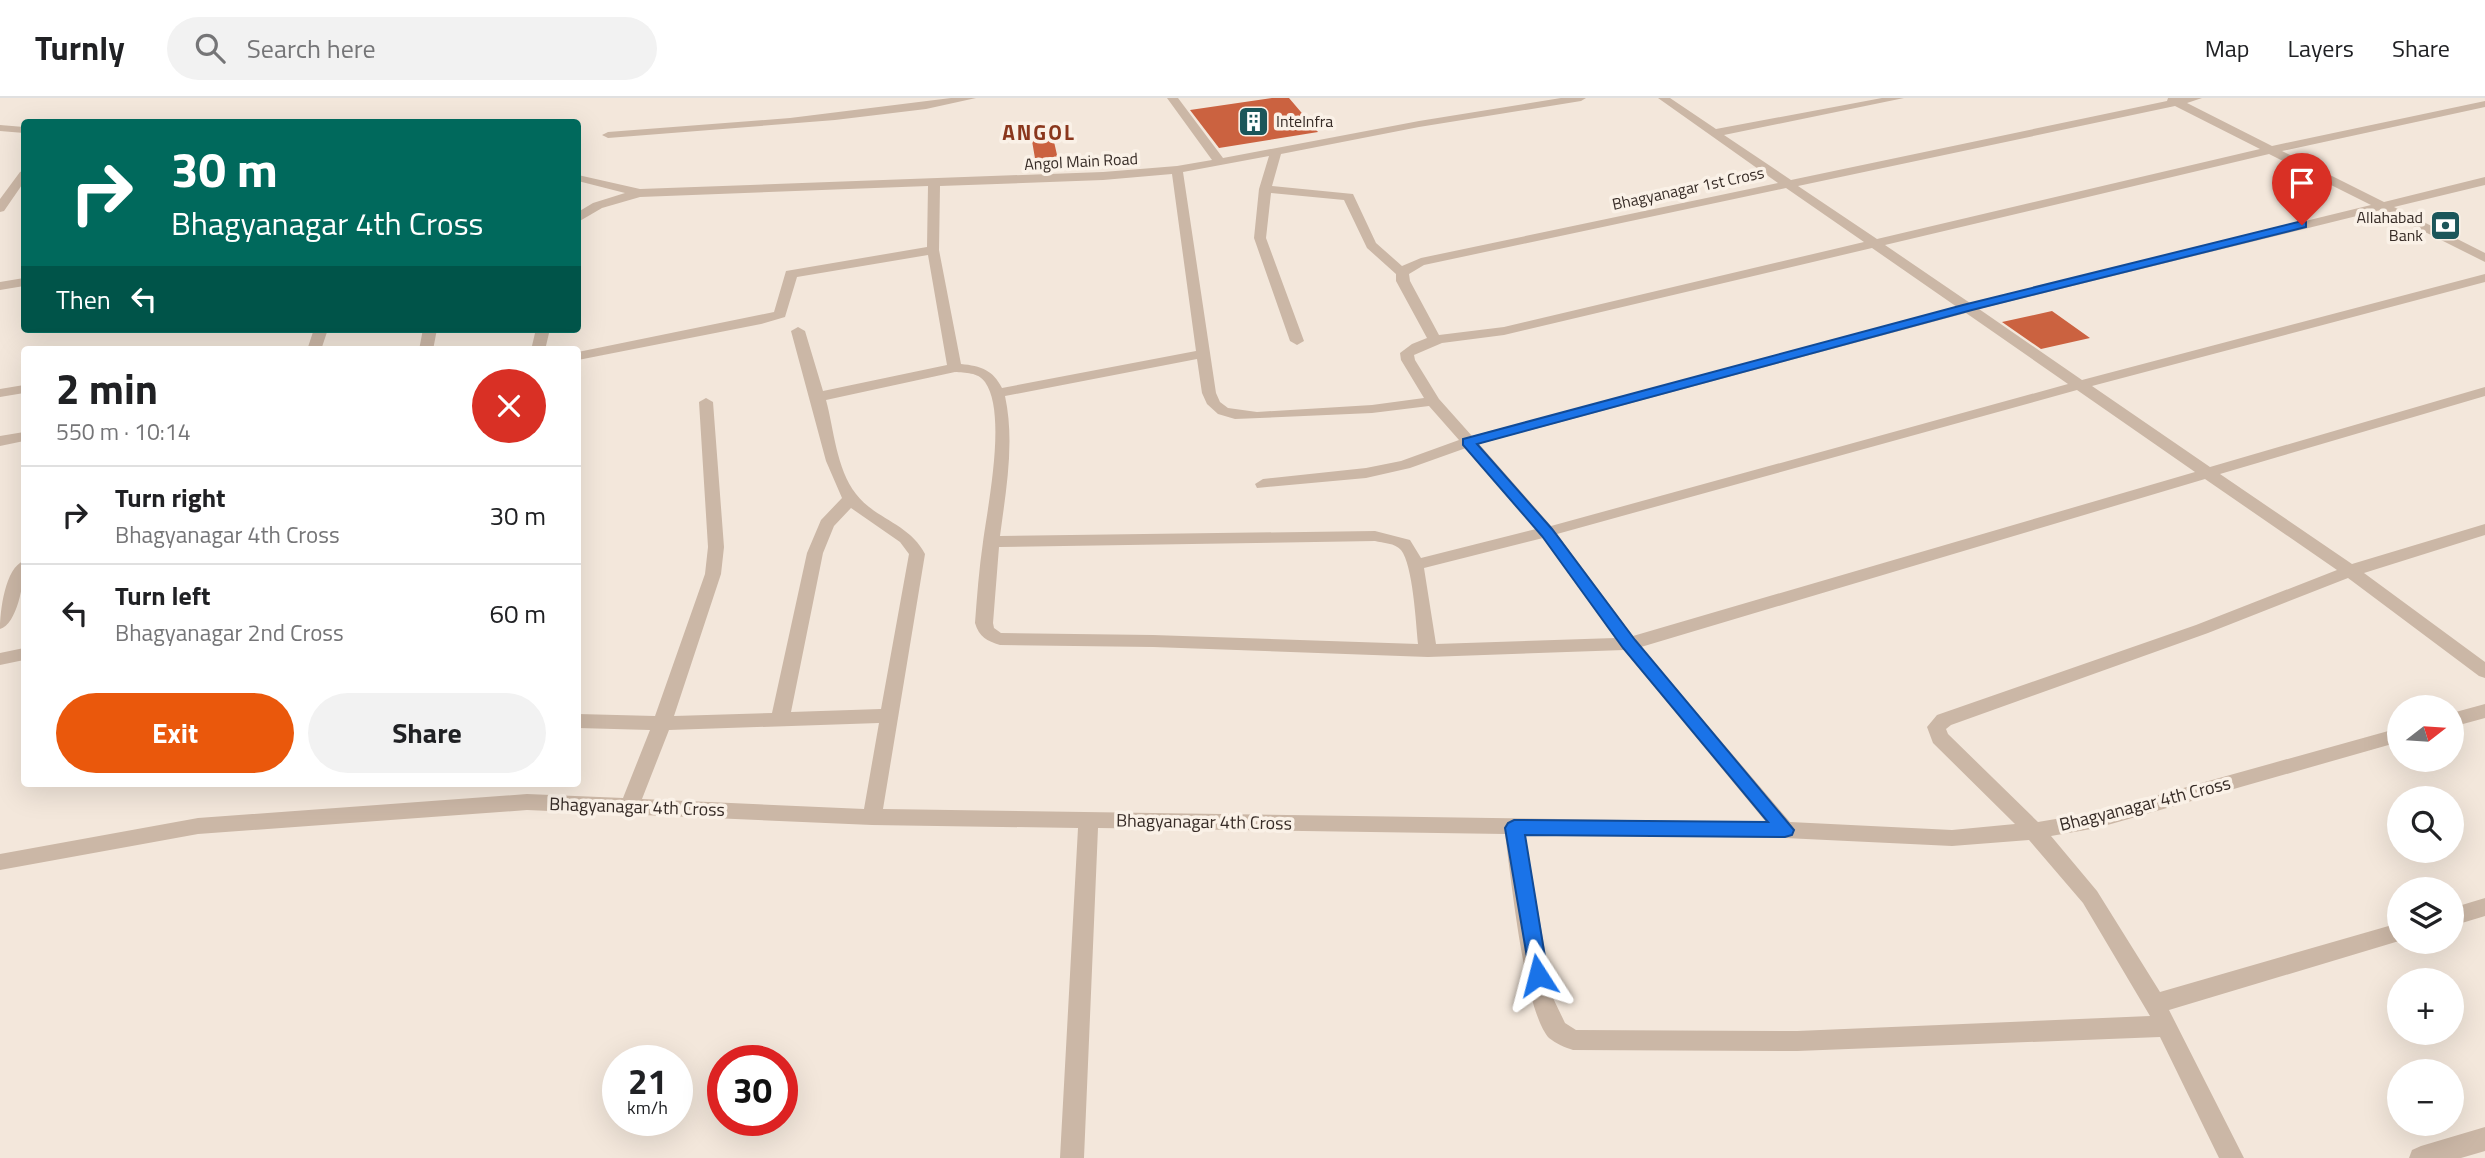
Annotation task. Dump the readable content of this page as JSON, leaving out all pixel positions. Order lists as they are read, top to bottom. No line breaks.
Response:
{"streets":{"street":["Angol Main Road","Bhagyanagar 1st Cross","Bhagyanagar 4th Cross"]},"districts":["ANGOL"],"places":{"building":["Intelnfra"],"bank":["Allahabad Bank"]},"north":"right","page":{"header":"Turnly","search":"Search here","nav":["Map","Layers","Share"],"turn":["30 m","Bhagyanagar 4th Cross"],"then":"Then","heading":["2 min","550 m · 10:14"],"list":[{"name":"Turn right","note":"Bhagyanagar 4th Cross","value":"30 m"},{"name":"Turn left","note":"Bhagyanagar 2nd Cross","value":"60 m"}],"buttons":["Exit","Share"],"map_buttons":["+","−"],"speed":"21 km/h","limit":"30"}}
